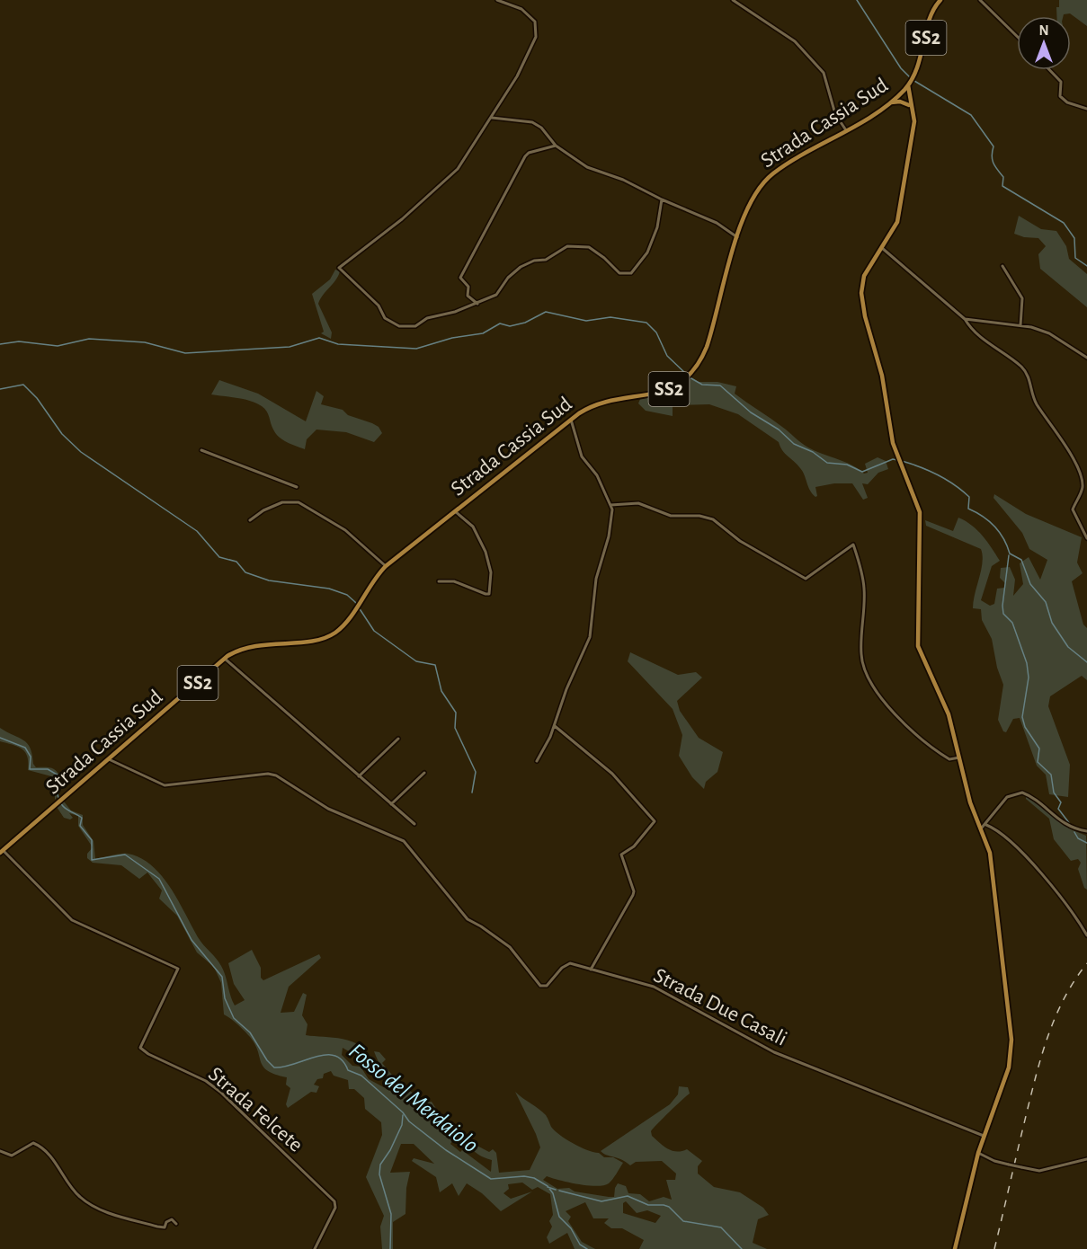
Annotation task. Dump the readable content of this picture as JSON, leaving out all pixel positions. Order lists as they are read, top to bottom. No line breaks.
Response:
{"streets":{"main road":["SS2","Strada Cassia Sud"],"street":["Strada Due Casali","Strada Felcete"]},"crossings":[["Strada Cassia Sud","Strada Due Casali"],["Strada Cassia Sud","Strada Felcete"]],"water":["Fosso del Merdaiolo"],"north":"top"}
